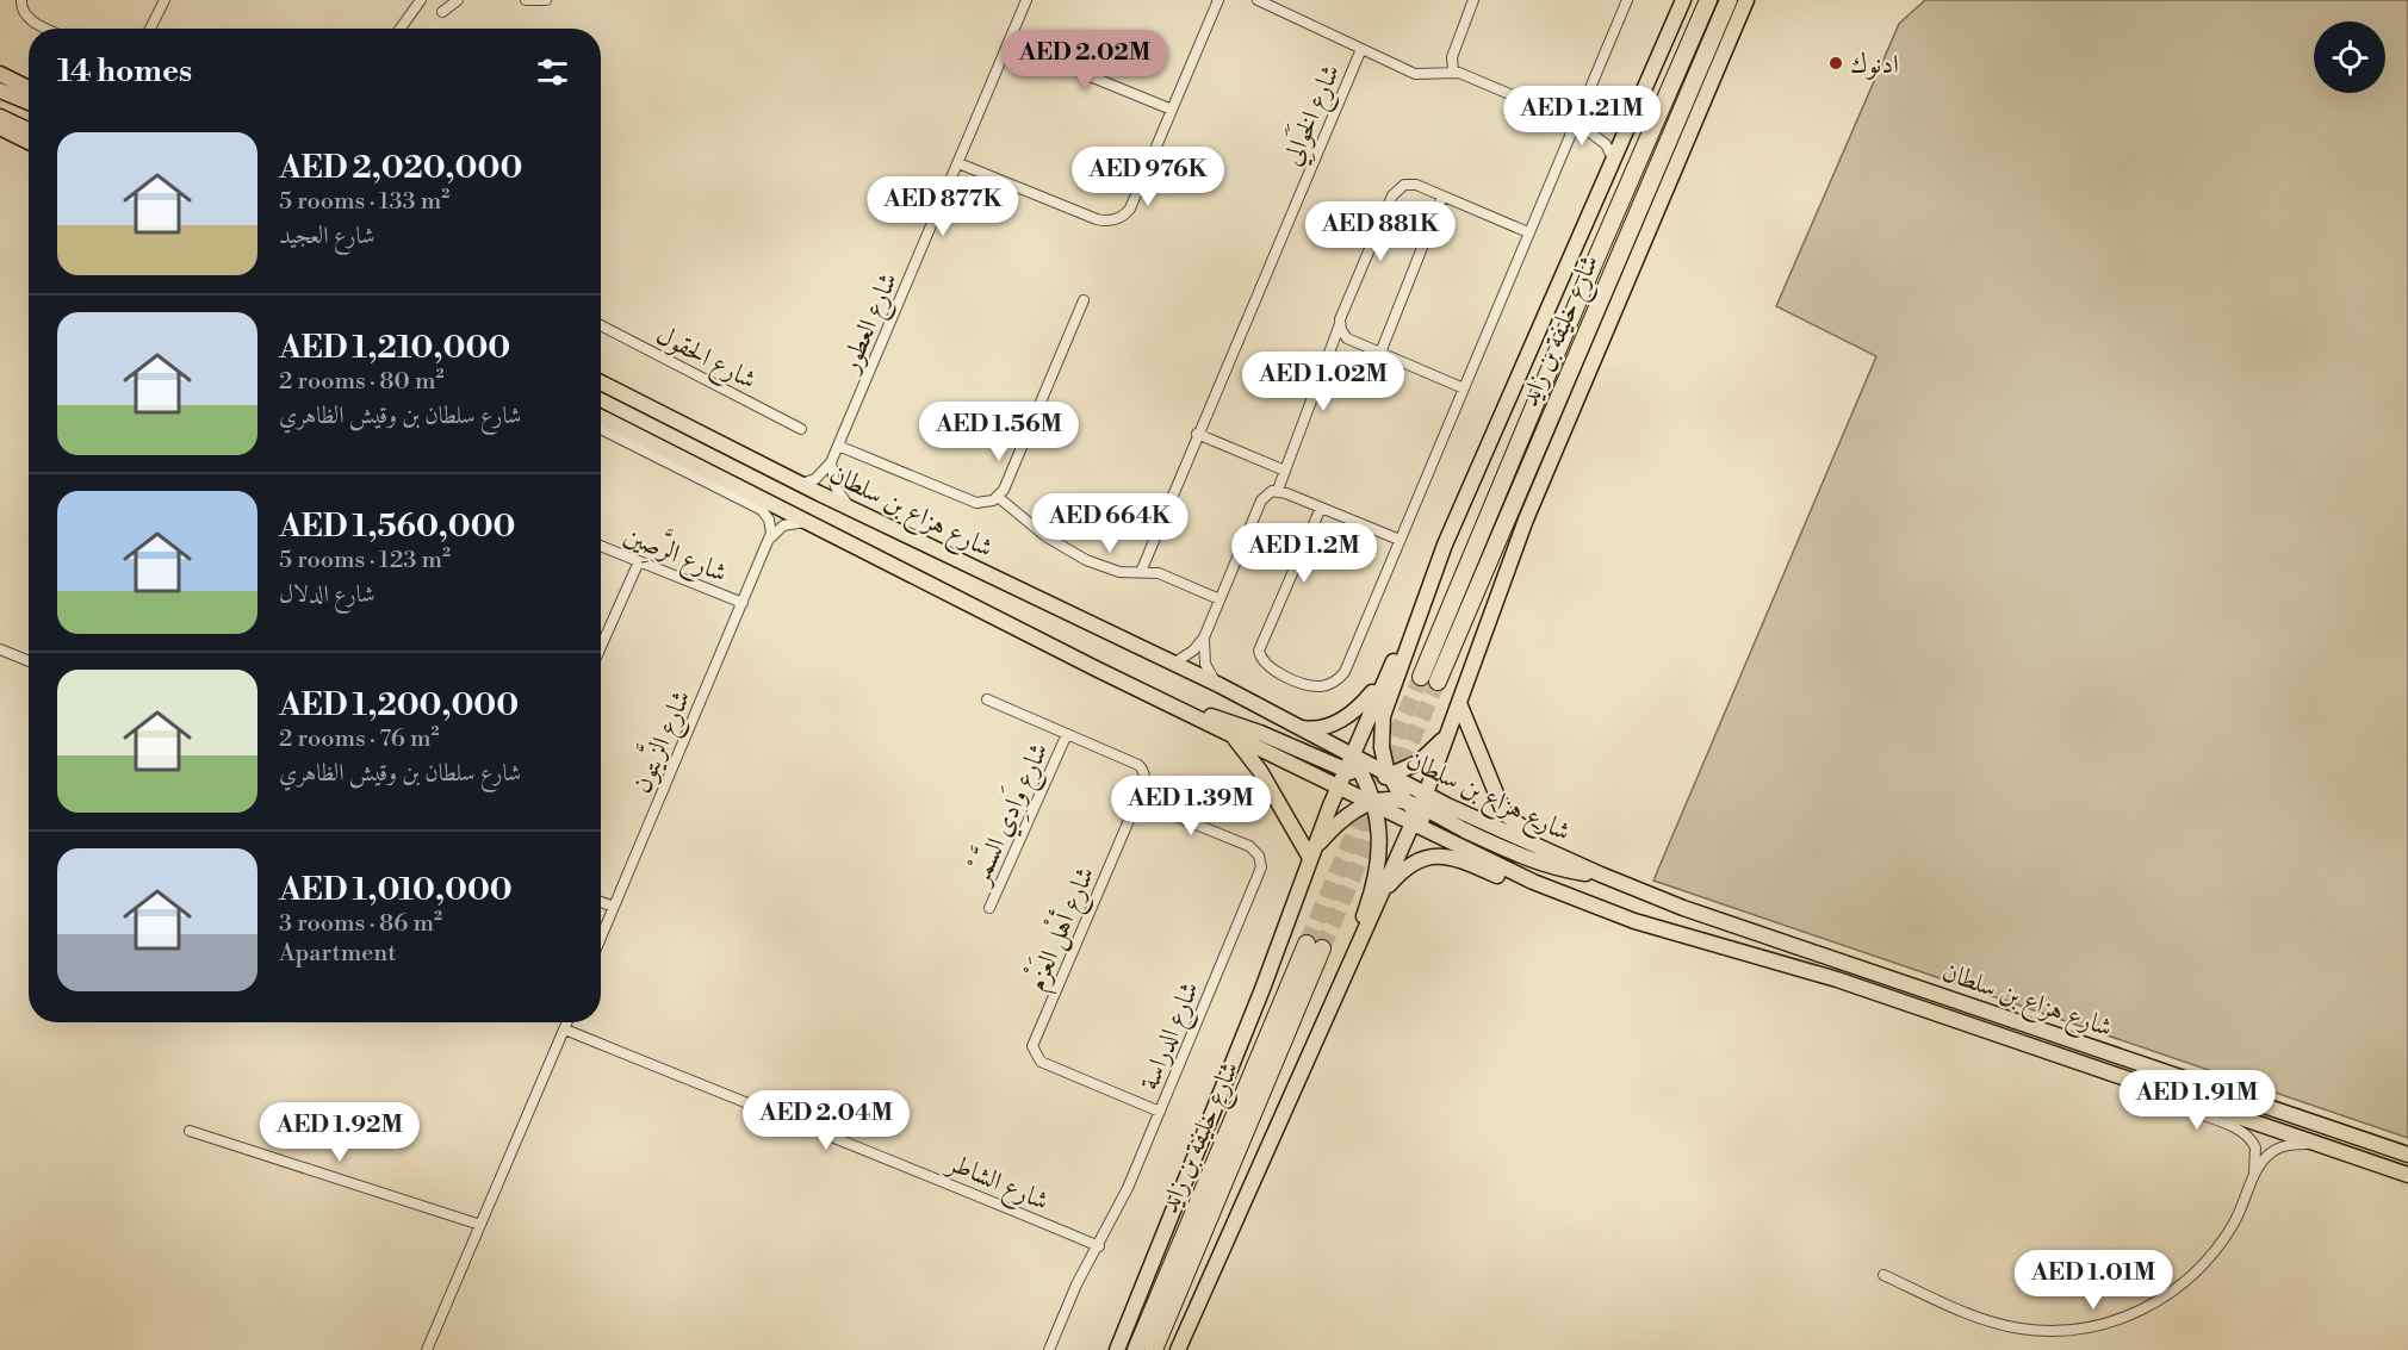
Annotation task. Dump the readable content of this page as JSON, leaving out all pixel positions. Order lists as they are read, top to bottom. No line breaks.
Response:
{"streets":{"highway":["شارع خليفة بن زايد"],"main road":["شارع هزاع بن سلطان"],"street":["شارع الخَوَالِي","شارع العطور","شارع الحقول","شارع الرَّصِين","شارع الزَّيتون","شارع وَادِي السَّمْر","شارع أهْل العَزْم","شارع الدراسة","شارع الشاطر"]},"crossings":[["شارع الرَّصِين","شارع الزَّيتون"],["شارع وَادِي السَّمْر","شارع أهْل العَزْم"],["شارع أهْل العَزْم","شارع الدراسة"],["شارع الدراسة","شارع الشاطر"]],"places":["ادنوك"],"page":{"heading":"14 homes","price":["AED 2.02M","AED 1.21M","AED 976K","AED 877K","AED 881K","AED 1.02M","AED 1.56M","AED 664K","AED 1.2M","AED 1.39M","AED 1.91M","AED 2.04M","AED 1.92M","AED 1.01M"],"list":[{"name":"AED 2,020,000","note":"5 rooms · 133 m² · شارع العجيد"},{"name":"AED 1,210,000","note":"2 rooms · 80 m² · شارع سلطان بن وقيش الظاهري"},{"name":"AED 1,560,000","note":"5 rooms · 123 m² · شارع الدلال"},{"name":"AED 1,200,000","note":"2 rooms · 76 m² · شارع سلطان بن وقيش الظاهري"},{"name":"AED 1,010,000","note":"3 rooms · 86 m² · Apartment"}]}}
